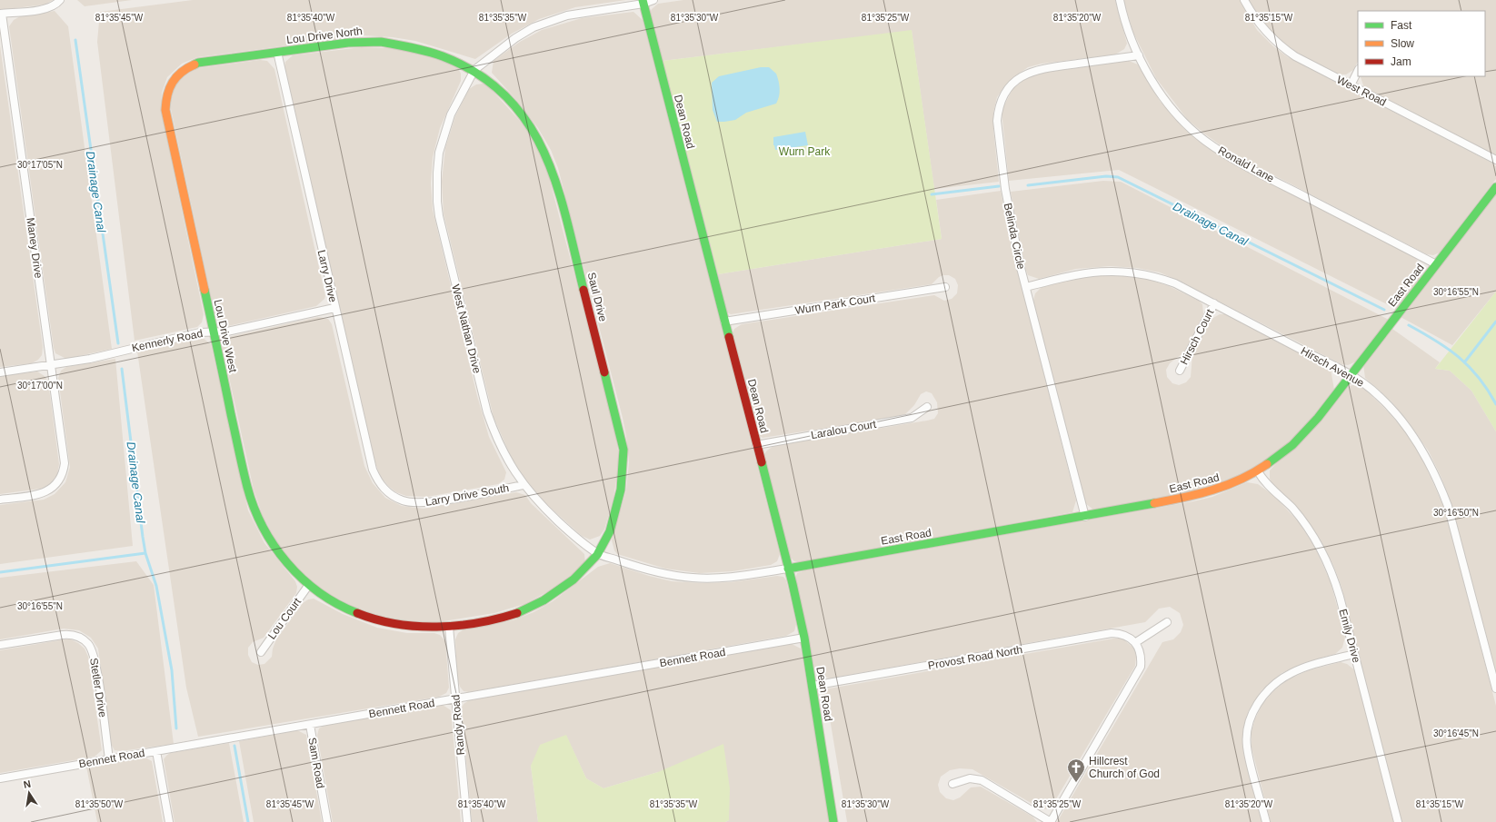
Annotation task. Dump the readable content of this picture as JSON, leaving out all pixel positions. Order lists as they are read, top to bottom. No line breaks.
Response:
{"streets":{"street":["Lou Drive North","West Road","Dean Road","Ronald Lane","Belinda Circle","Maney Drive","Larry Drive","East Road","Saul Drive","Wurn Park Court","West Nathan Drive","Lou Drive West","Hirsch Court","Kennerly Road","Hirsch Avenue","Laralou Court","Larry Drive South","Lou Court","Emily Drive","Bennett Road","Provost Road North","Stetler Drive","Randy Road","Sam Road"]},"crossings":[["Lou Drive North","Larry Drive"],["Lou Drive North","Saul Drive"],["Lou Drive North","West Nathan Drive"],["Lou Drive North","Lou Drive West"],["Dean Road","East Road"],["Dean Road","Wurn Park Court"],["Dean Road","West Nathan Drive"],["Dean Road","Laralou Court"],["Dean Road","Bennett Road"],["Dean Road","Provost Road North"],["Ronald Lane","Belinda Circle"],["Ronald Lane","East Road"],["Belinda Circle","East Road"],["Belinda Circle","Hirsch Avenue"],["Maney Drive","Kennerly Road"],["Larry Drive","Kennerly Road"],["Larry Drive","Larry Drive South"],["East Road","West Nathan Drive"],["East Road","Hirsch Avenue"],["East Road","Emily Drive"],["Saul Drive","West Nathan Drive"],["Saul Drive","Lou Drive West"],["Saul Drive","Randy Road"],["West Nathan Drive","Larry Drive South"],["Lou Drive West","Kennerly Road"],["Lou Drive West","Lou Court"],["Lou Drive West","Randy Road"],["Hirsch Court","Hirsch Avenue"],["Bennett Road","Stetler Drive"],["Bennett Road","Randy Road"],["Bennett Road","Sam Road"]],"water":["Drainage Canal"],"parks":["Wurn Park"],"places":{"church":["Hillcrest Church of God"]},"legend":["Fast","Slow","Jam"],"north":"top","coordinates":["81°35'45\"W","81°35'40\"W","81°35'35\"W","81°35'30\"W","81°35'25\"W","81°35'20\"W","81°35'15\"W","30°17'05\"N","30°16'55\"N","30°17'00\"N","30°16'50\"N","30°16'45\"N","81°35'50\"W"]}
